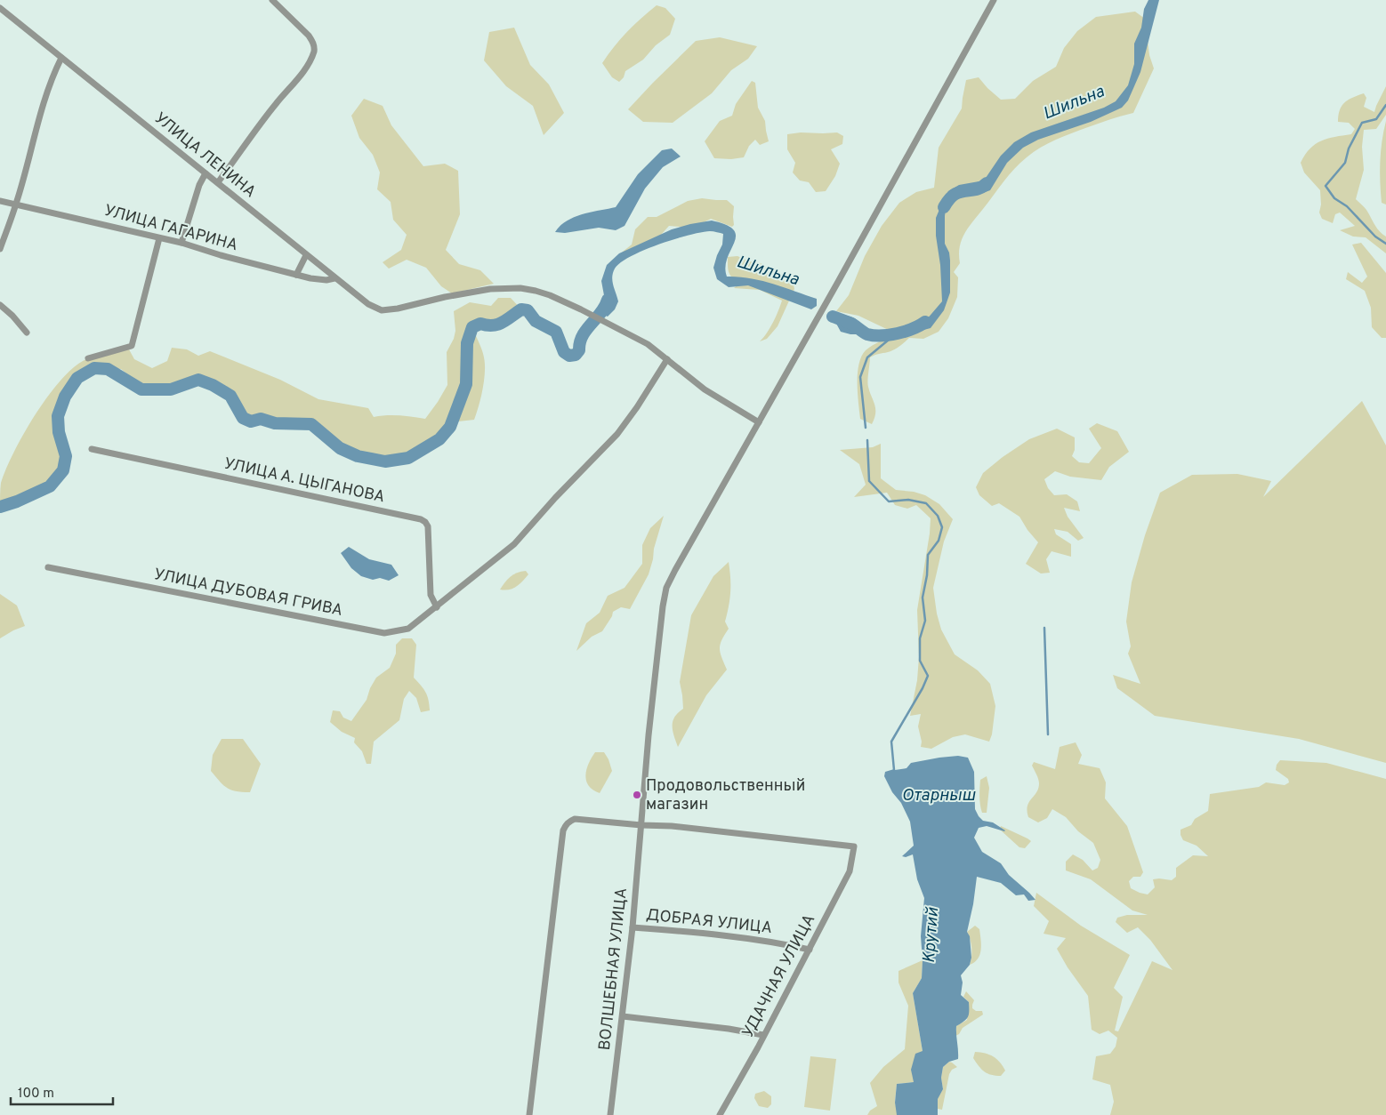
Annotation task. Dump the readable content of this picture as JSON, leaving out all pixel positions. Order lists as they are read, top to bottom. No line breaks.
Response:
{"streets":{"street":["УЛИЦА ЛЕНИНА","УЛИЦА ГАГАРИНА","УЛИЦА А. ЦЫГАНОВА","УЛИЦА ДУБОВАЯ ГРИВА","ДОБРАЯ УЛИЦА","ВОЛШЕБНАЯ УЛИЦА","УДАЧНАЯ УЛИЦА"]},"crossings":[["УЛИЦА ЛЕНИНА","УЛИЦА ГАГАРИНА"],["УЛИЦА ЛЕНИНА","УЛИЦА ДУБОВАЯ ГРИВА"],["УЛИЦА ЛЕНИНА","ВОЛШЕБНАЯ УЛИЦА"],["УЛИЦА А. ЦЫГАНОВА","УЛИЦА ДУБОВАЯ ГРИВА"],["ДОБРАЯ УЛИЦА","ВОЛШЕБНАЯ УЛИЦА"],["ДОБРАЯ УЛИЦА","УДАЧНАЯ УЛИЦА"],["ВОЛШЕБНАЯ УЛИЦА","УДАЧНАЯ УЛИЦА"]],"water":["Шильна","Отарныш","Крутий"],"places":["Продовольственный магазин"],"scale_bar":"100 m"}
